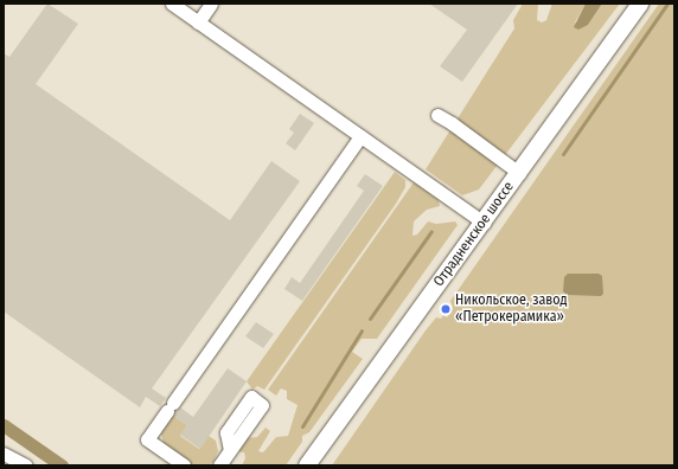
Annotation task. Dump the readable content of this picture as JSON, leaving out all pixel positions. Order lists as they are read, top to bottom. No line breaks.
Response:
{"streets":{"main road":["Отрадненское шоссе"]},"places":["Никольское, завод «Петрокерамика»"]}
